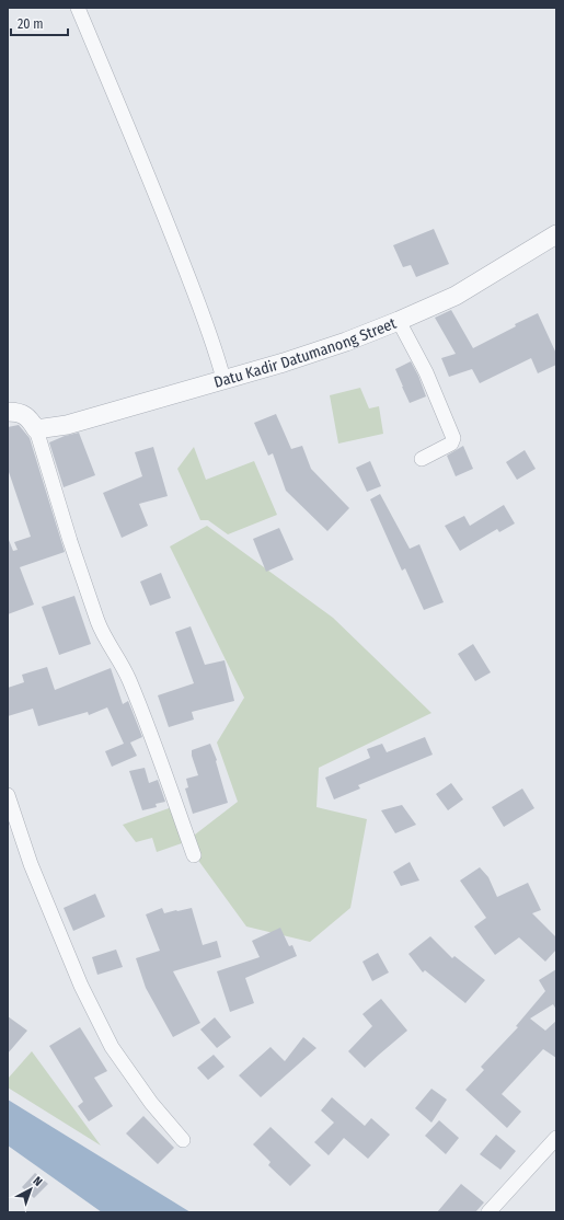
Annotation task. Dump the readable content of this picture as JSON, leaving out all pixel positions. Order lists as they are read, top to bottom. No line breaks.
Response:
{"streets":{"street":["Datu Kadir Datumanong Street"]},"scale_bar":"20 m","north":"top right"}
